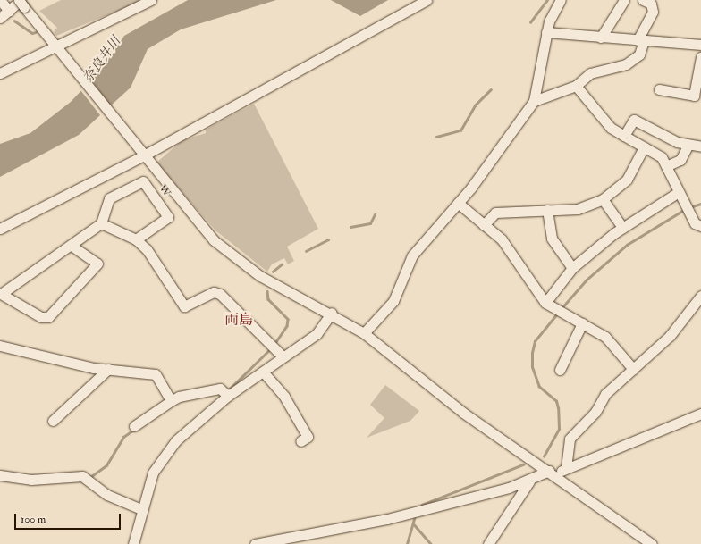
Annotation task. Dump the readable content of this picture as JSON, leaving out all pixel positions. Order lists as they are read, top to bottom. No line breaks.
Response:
{"streets":{"street":["ｗ"]},"districts":["両島"],"water":["奈良井川"],"scale_bar":"100 m"}
